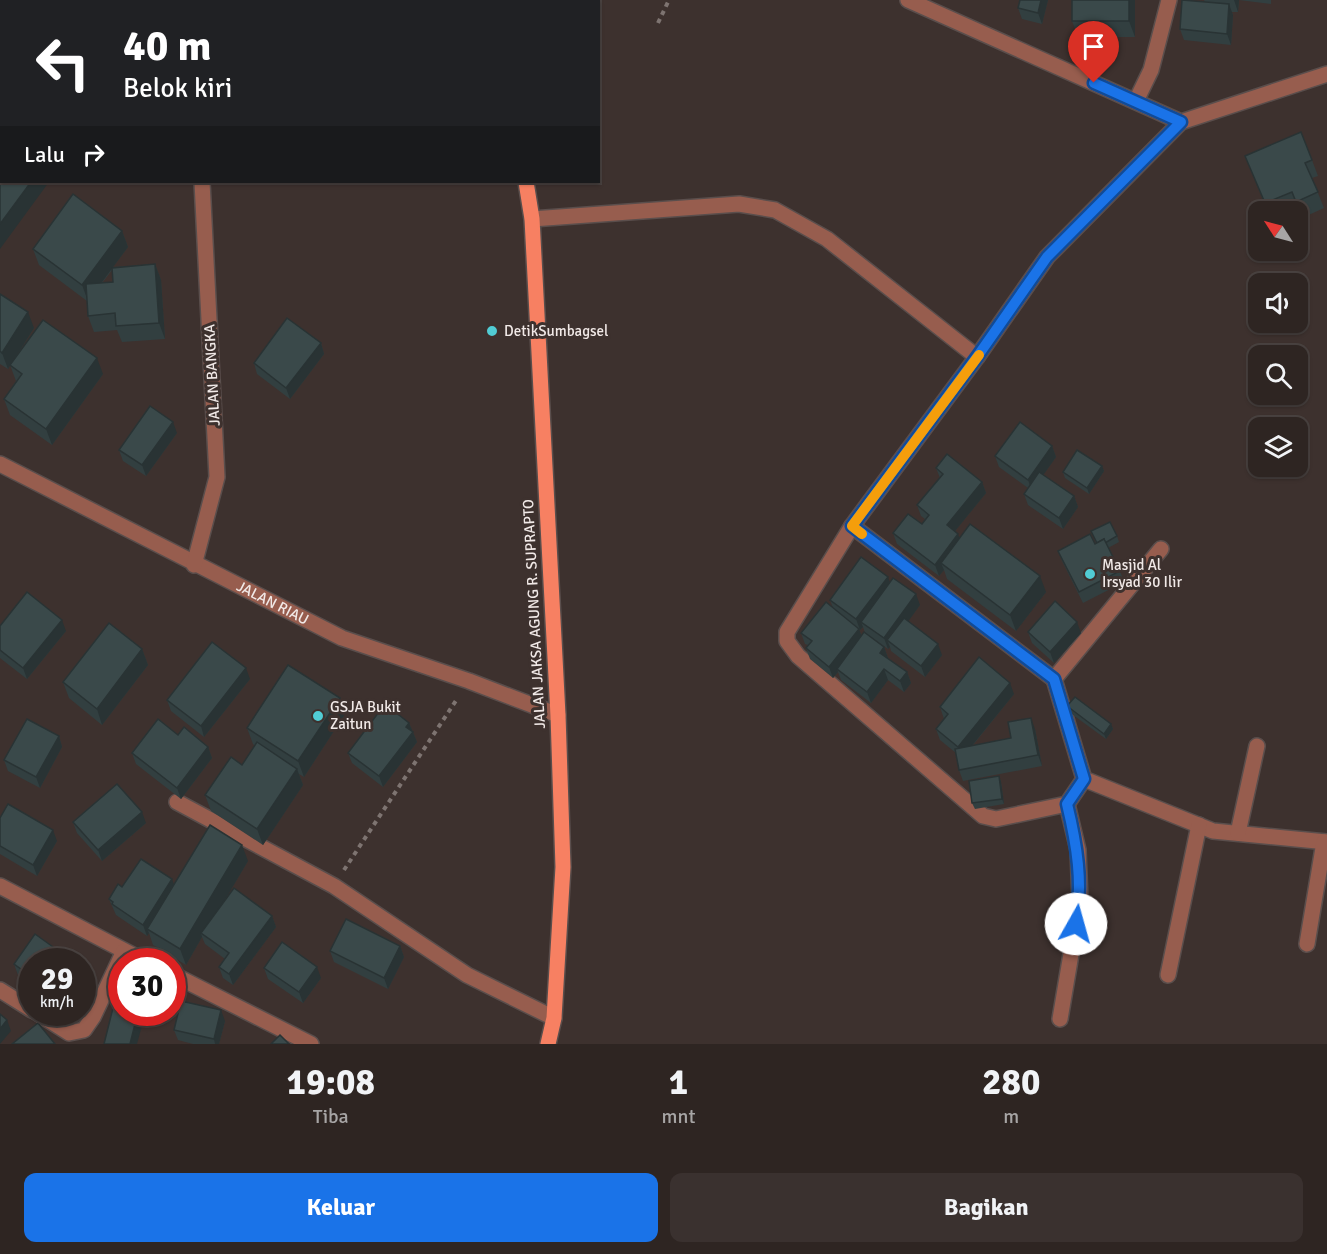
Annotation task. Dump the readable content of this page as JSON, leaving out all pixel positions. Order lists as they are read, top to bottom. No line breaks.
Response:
{"streets":{"main road":["JALAN JAKSA AGUNG R. SUPRAPTO"],"street":["JALAN BANGKA","JALAN RIAU"]},"crossings":[["JALAN BANGKA","JALAN RIAU"],["JALAN RIAU","JALAN JAKSA AGUNG R. SUPRAPTO"]],"places":["DetikSumbagsel","Masjid Al Irsyad 30 Ilir","GSJA Bukit Zaitun"],"north":"top left","page":{"turn":["40 m","Belok kiri"],"then":"Lalu","speed":"29 km/h","limit":"30","eta":["19:08","Tiba","1","mnt","280","m"],"buttons":["Keluar","Bagikan"]}}
